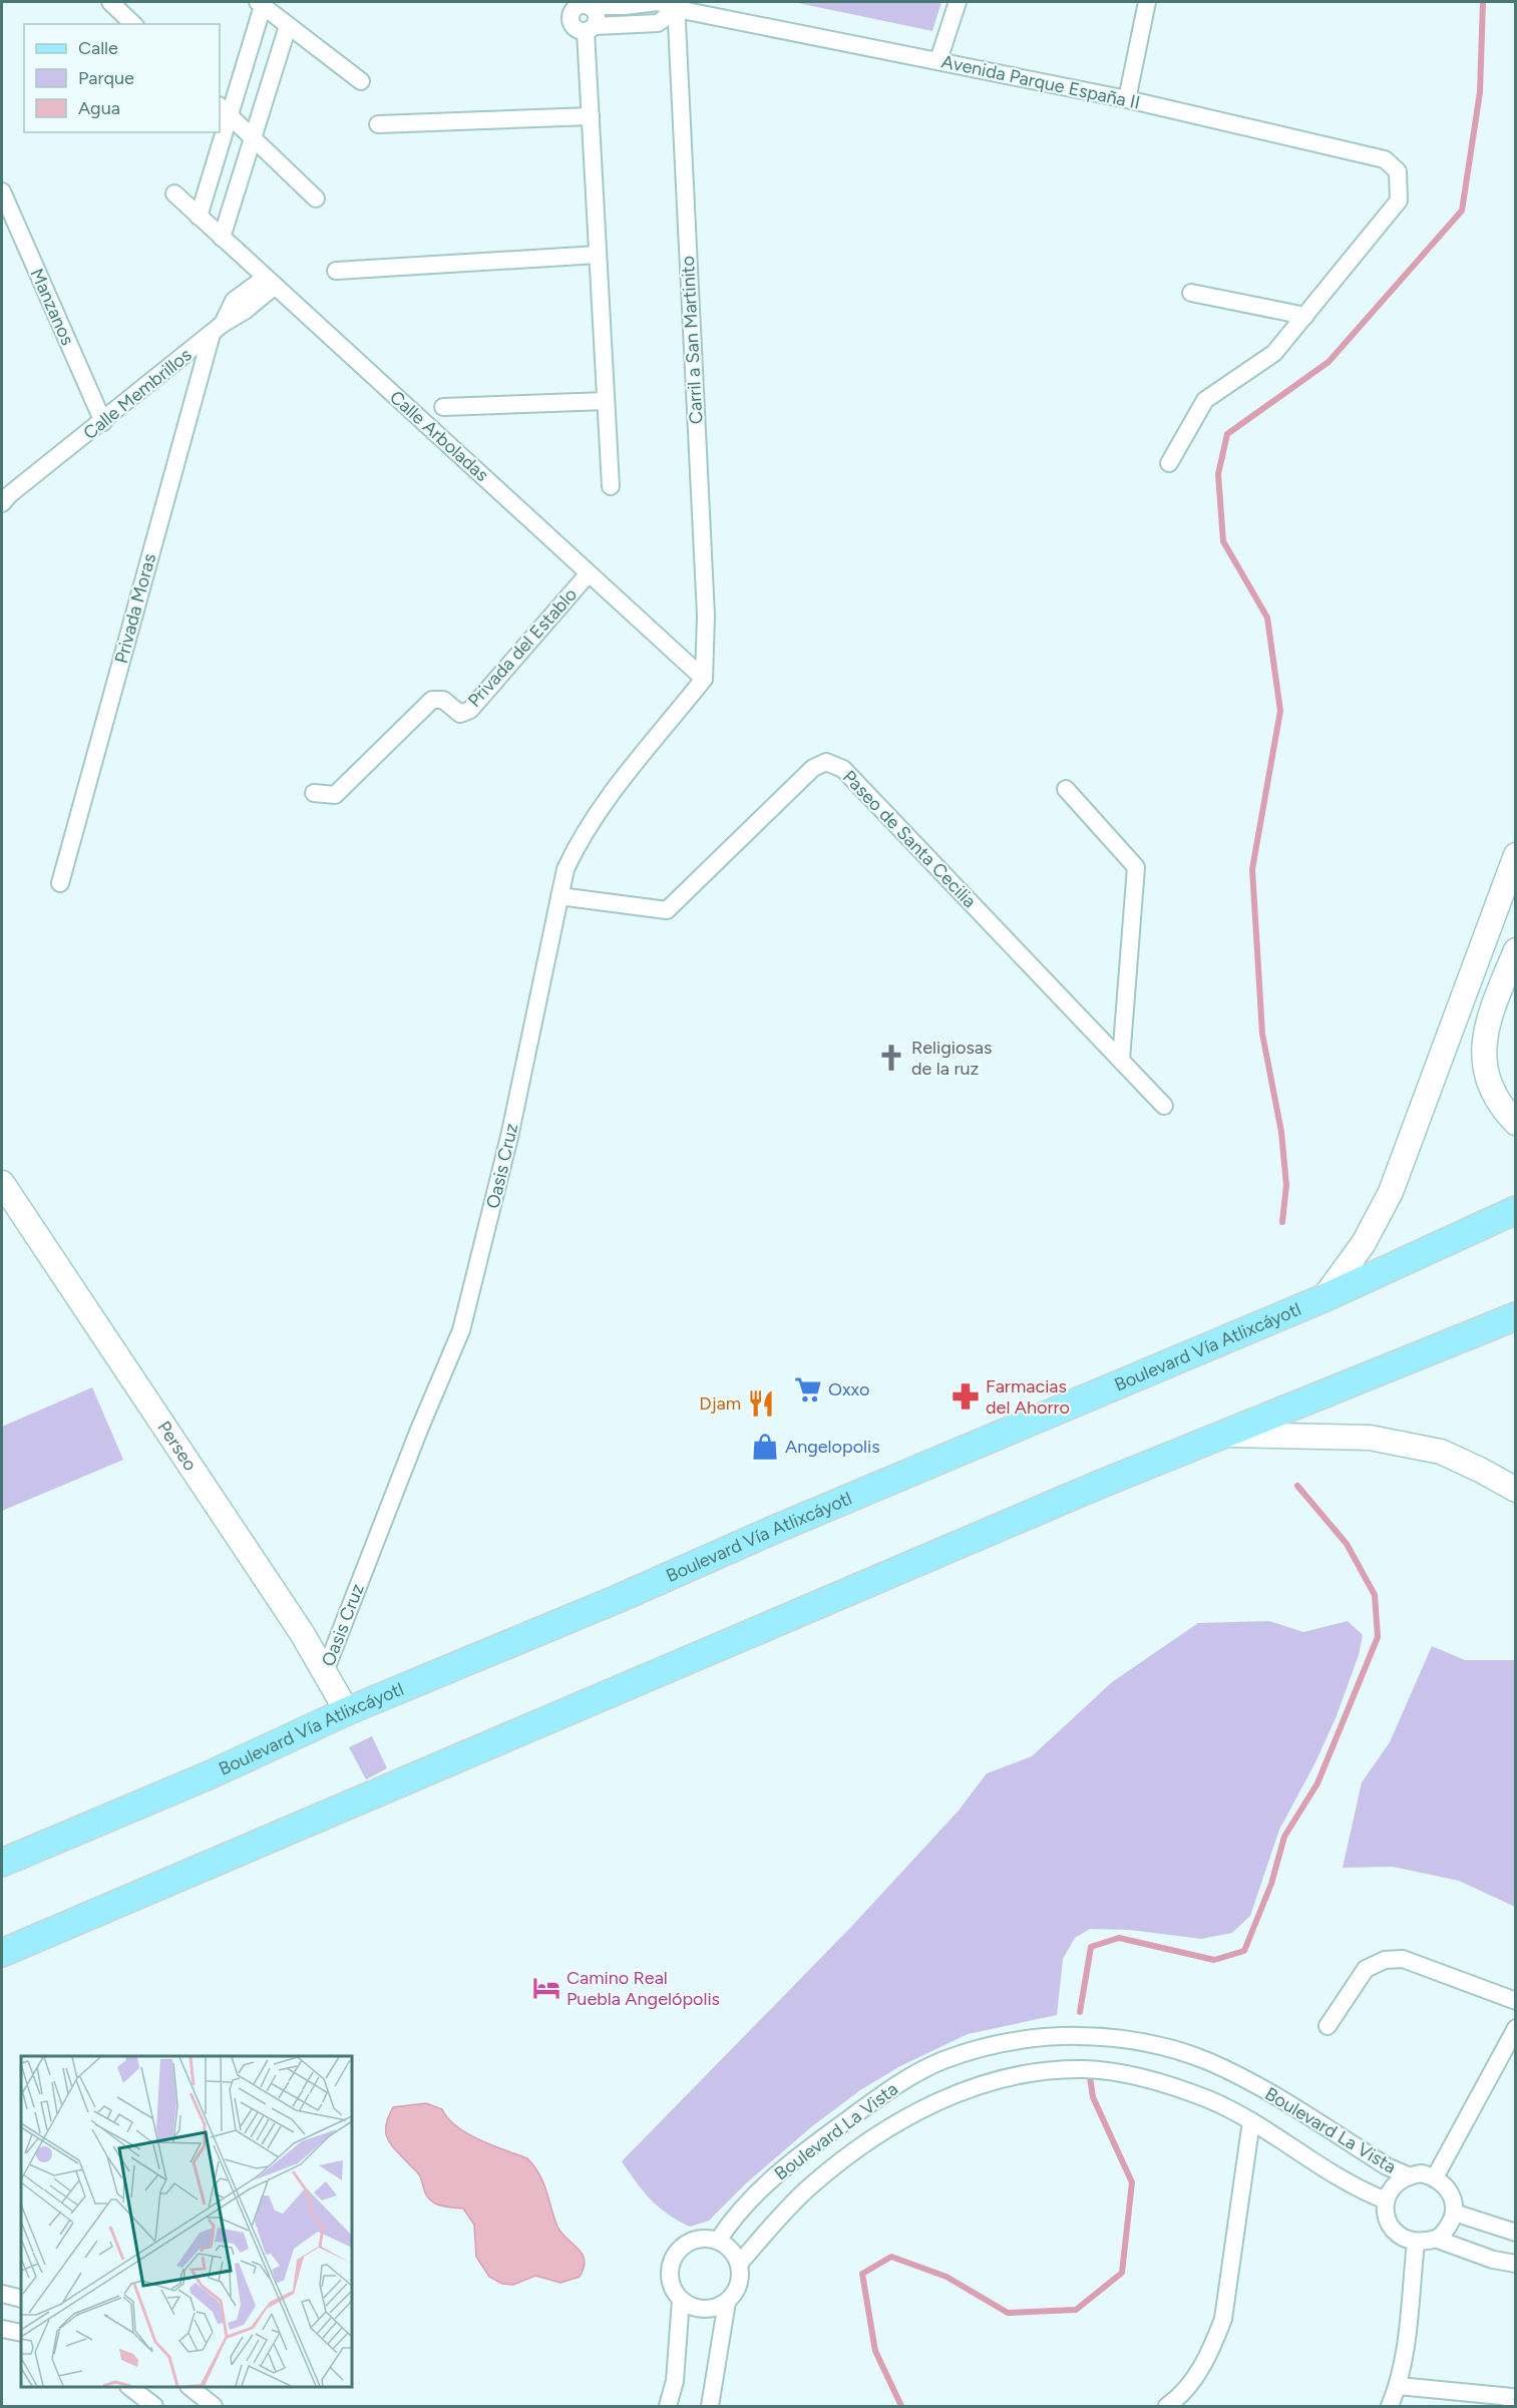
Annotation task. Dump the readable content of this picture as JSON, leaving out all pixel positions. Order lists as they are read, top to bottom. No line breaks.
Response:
{"streets":{"main road":["Boulevard Vía Atlixcáyotl","Perseo"],"street":["Avenida Parque España II","Manzanos","Carril a San Martinito","Calle Membrillos","Calle Arboladas","Privada Moras","Privada del Establo","Paseo de Santa Cecilia","Oasis Cruz","Boulevard La Vista"]},"crossings":[["Avenida Parque España II","Carril a San Martinito"],["Manzanos","Calle Membrillos"],["Carril a San Martinito","Calle Arboladas"],["Carril a San Martinito","Oasis Cruz"],["Calle Membrillos","Calle Arboladas"],["Calle Membrillos","Privada Moras"],["Calle Arboladas","Privada del Establo"],["Calle Arboladas","Oasis Cruz"],["Paseo de Santa Cecilia","Oasis Cruz"],["Oasis Cruz","Perseo"],["Boulevard Vía Atlixcáyotl","Perseo"]],"places":{"church":["Religiosas de la ruz"],"supermarket":["Oxxo"],"pharmacy":["Farmacias del Ahorro"],"restaurant":["Djam"],"shop":["Angelopolis"],"hotel":["Camino Real Puebla Angelópolis"]},"legend":["Calle","Parque","Agua"]}
